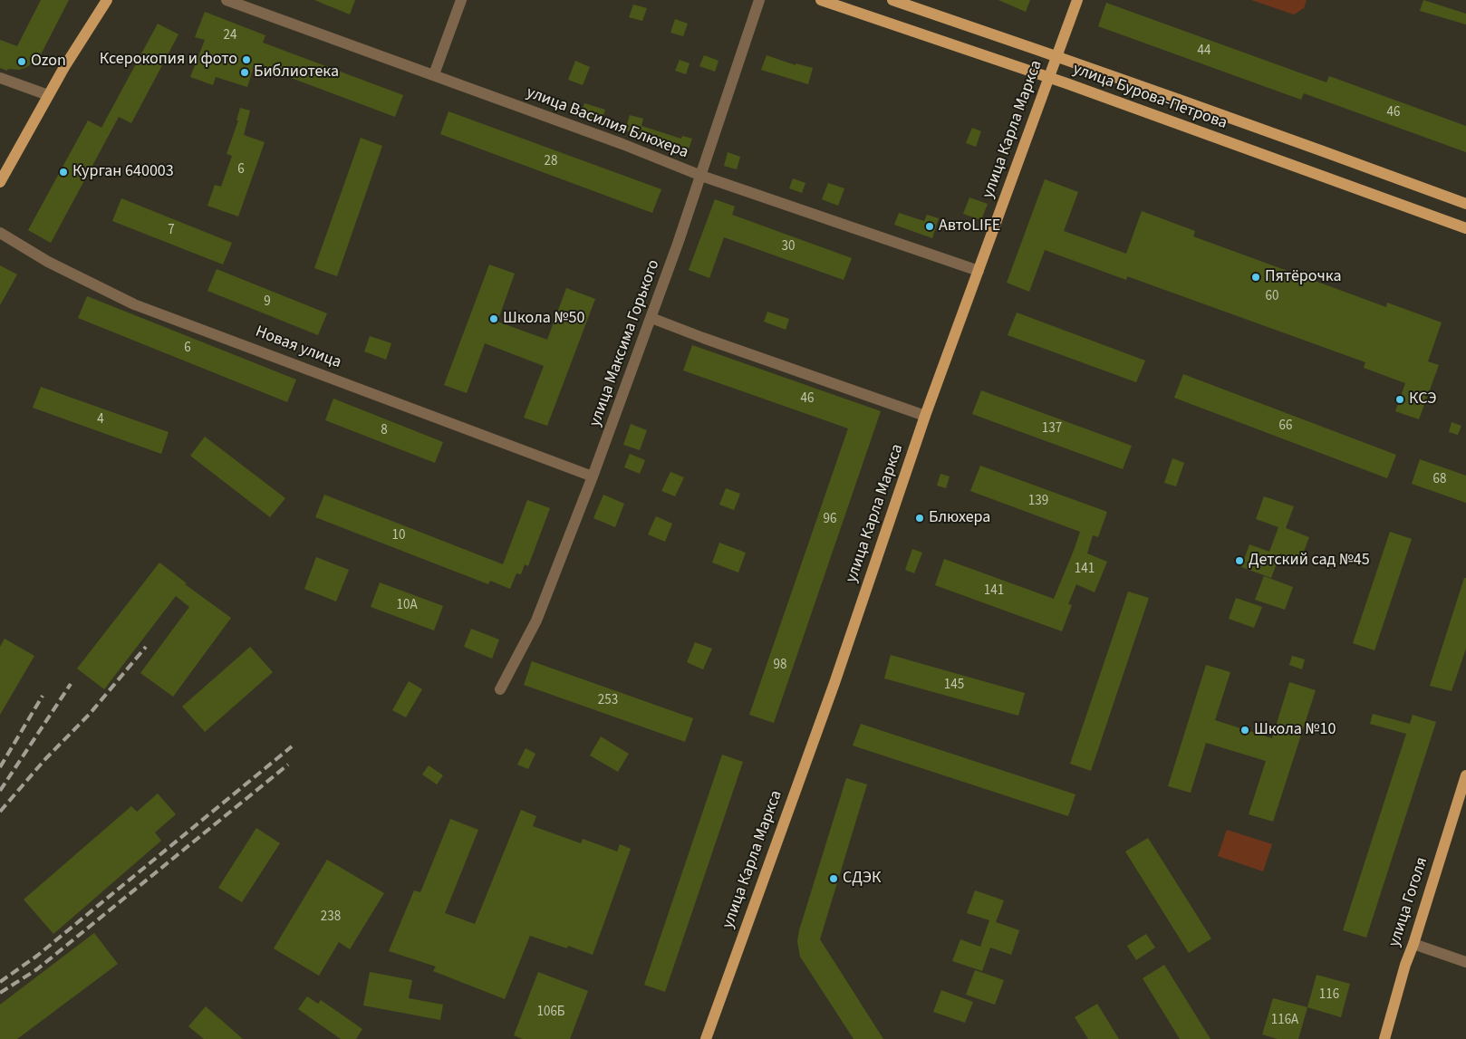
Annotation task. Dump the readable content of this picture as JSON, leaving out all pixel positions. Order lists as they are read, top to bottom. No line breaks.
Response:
{"streets":{"main road":["улица Бурова-Петрова","улица Карла Маркса","улица Гоголя"],"street":["улица Василия Блюхера","улица Максима Горького","Новая улица"]},"crossings":[["улица Бурова-Петрова","улица Карла Маркса"],["улица Василия Блюхера","улица Карла Маркса"],["улица Василия Блюхера","улица Максима Горького"],["улица Максима Горького","Новая улица"]],"places":["Ксерокопия и фото","Ozon","Библиотека","Курган 640003","АвтоLIFE","Пятёрочка","Школа №50","КСЭ","Блюхера","Детский сад №45","Школа №10","СДЭК"],"house_numbers":["24","44","46","28","6","7","30","60","9","6","46","4","66","137","8","68","139","96","10","141","141","10А","98","145","253","238","116","106Б","116А"]}
